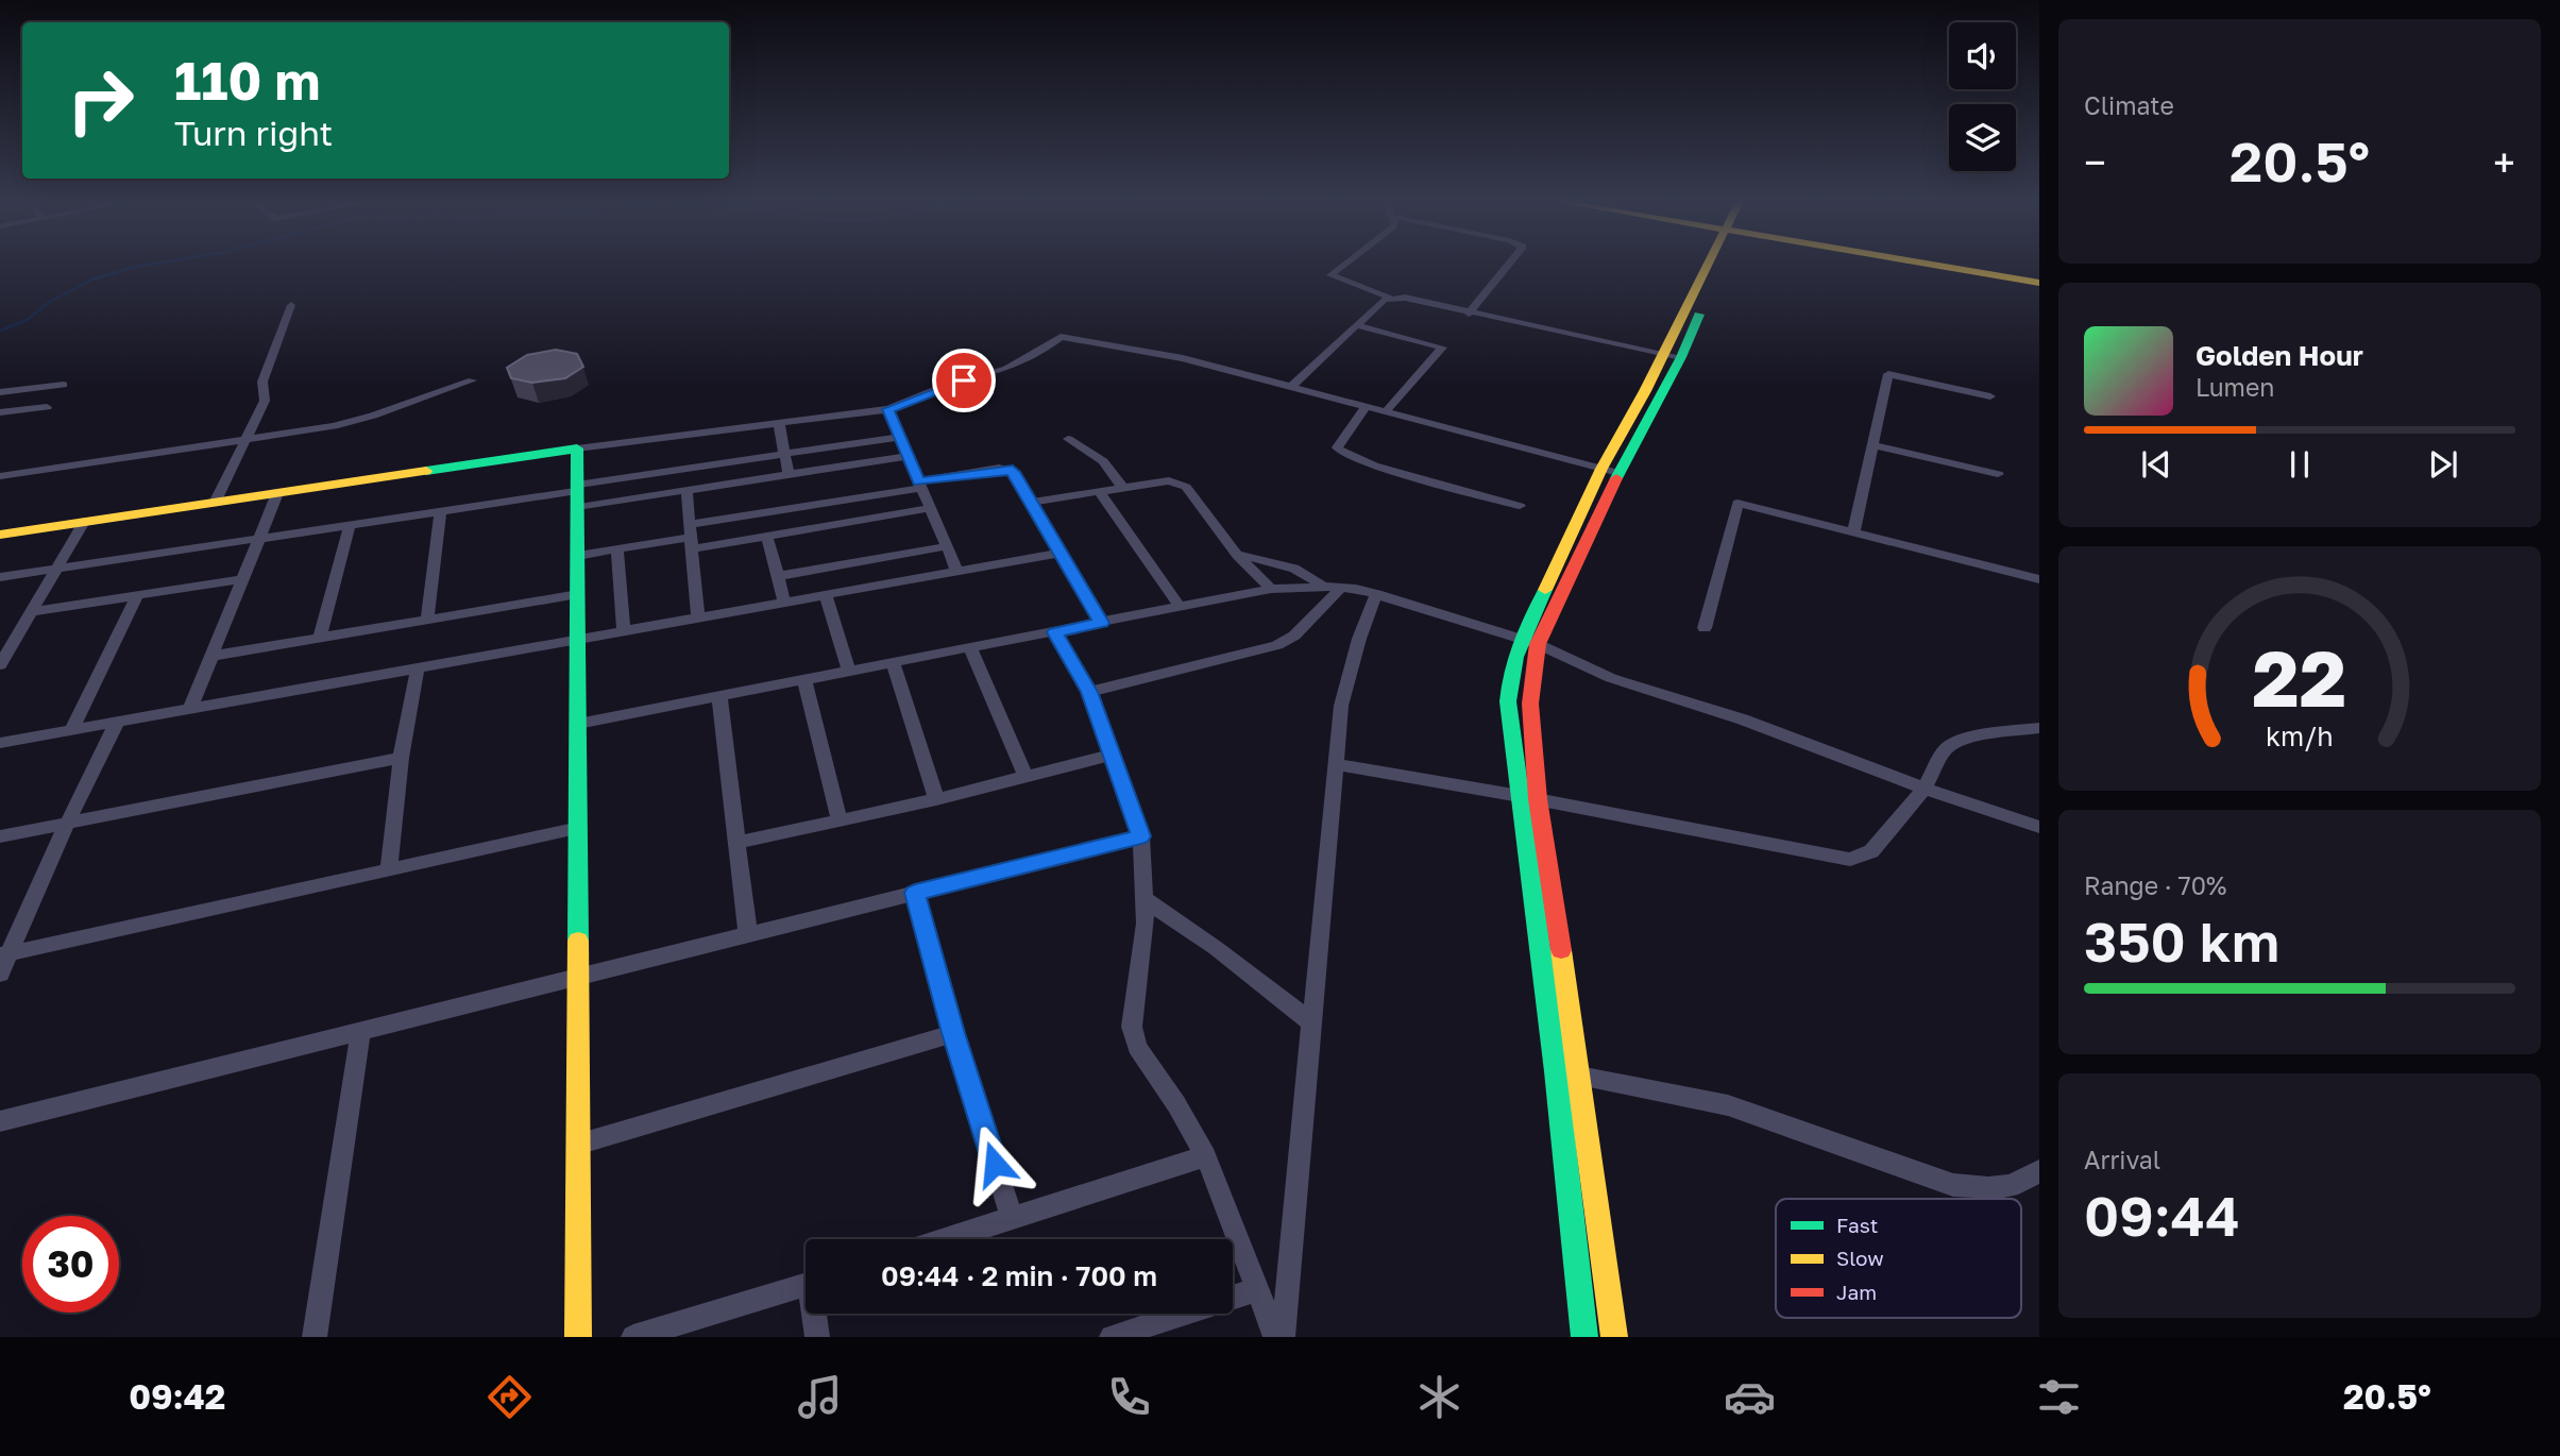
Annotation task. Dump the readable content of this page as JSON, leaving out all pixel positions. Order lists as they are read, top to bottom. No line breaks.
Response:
{"legend":["Fast","Slow","Jam"],"page":{"tile":["Climate",["Range · 70%","350 km"],["Arrival","09:44"]],"turn":["110 m","Turn right"],"heat":["−","20.5°","+"],"song":["Golden Hour","Lumen"],"limit":"30","trip":"09:44 · 2 min · 700 m","tabs":["09:42","20.5°"],"gauge":["22","km/h"]}}
